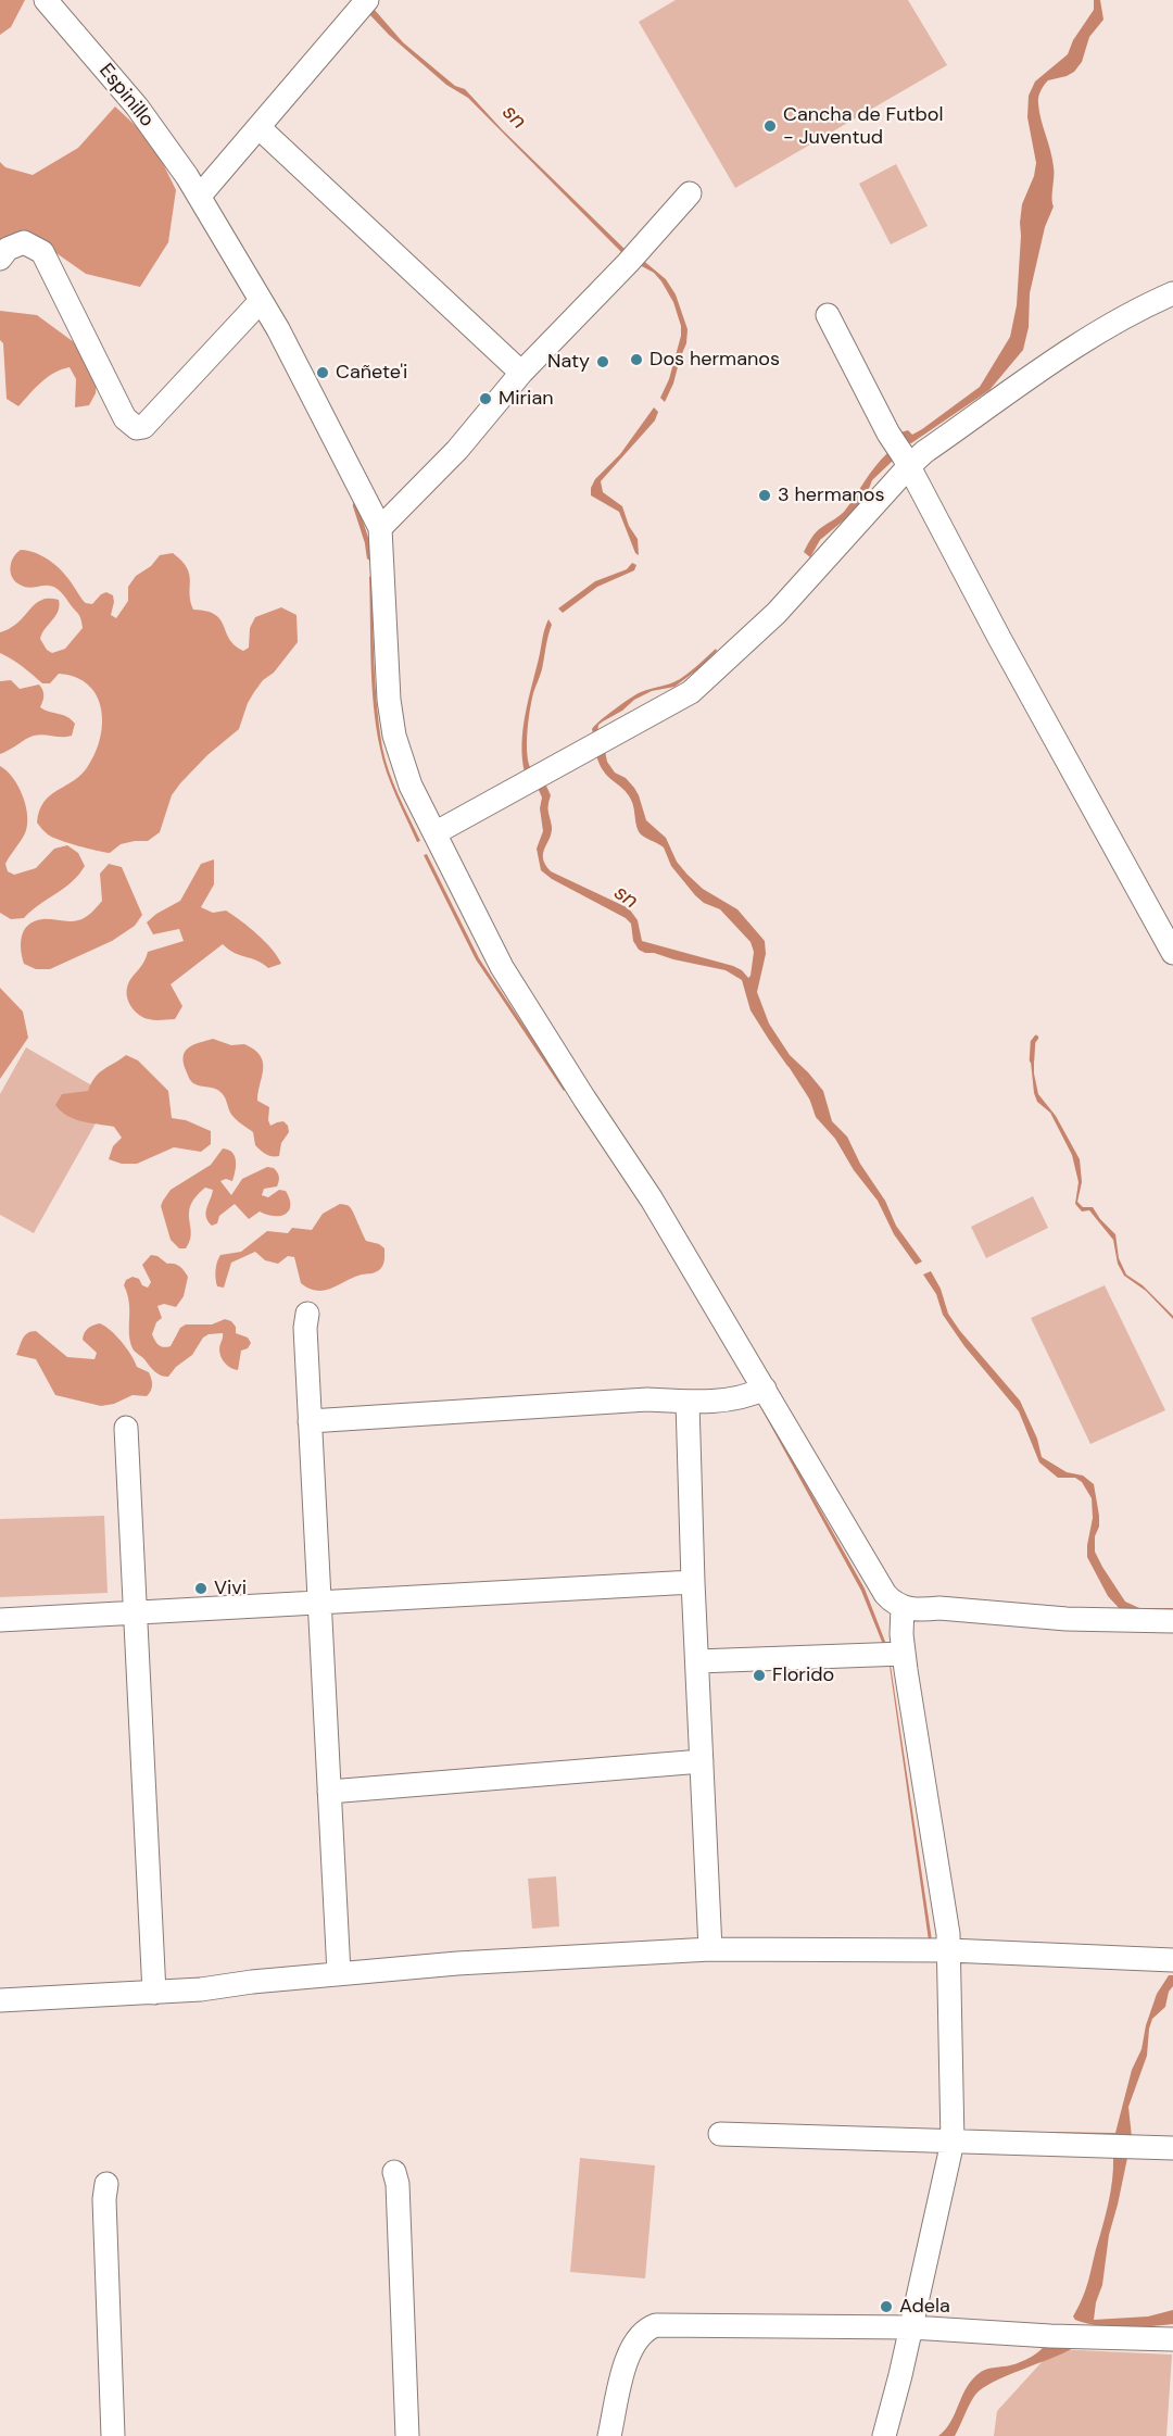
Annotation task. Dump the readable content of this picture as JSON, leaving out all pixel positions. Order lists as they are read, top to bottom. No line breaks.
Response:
{"streets":{"street":["Espinillo"]},"water":["sn"],"places":["Cancha de Futbol - Juventud","Dos hermanos","Naty","Cañete'i","Mirian","3 hermanos","Vivi","Florido","Adela"]}
